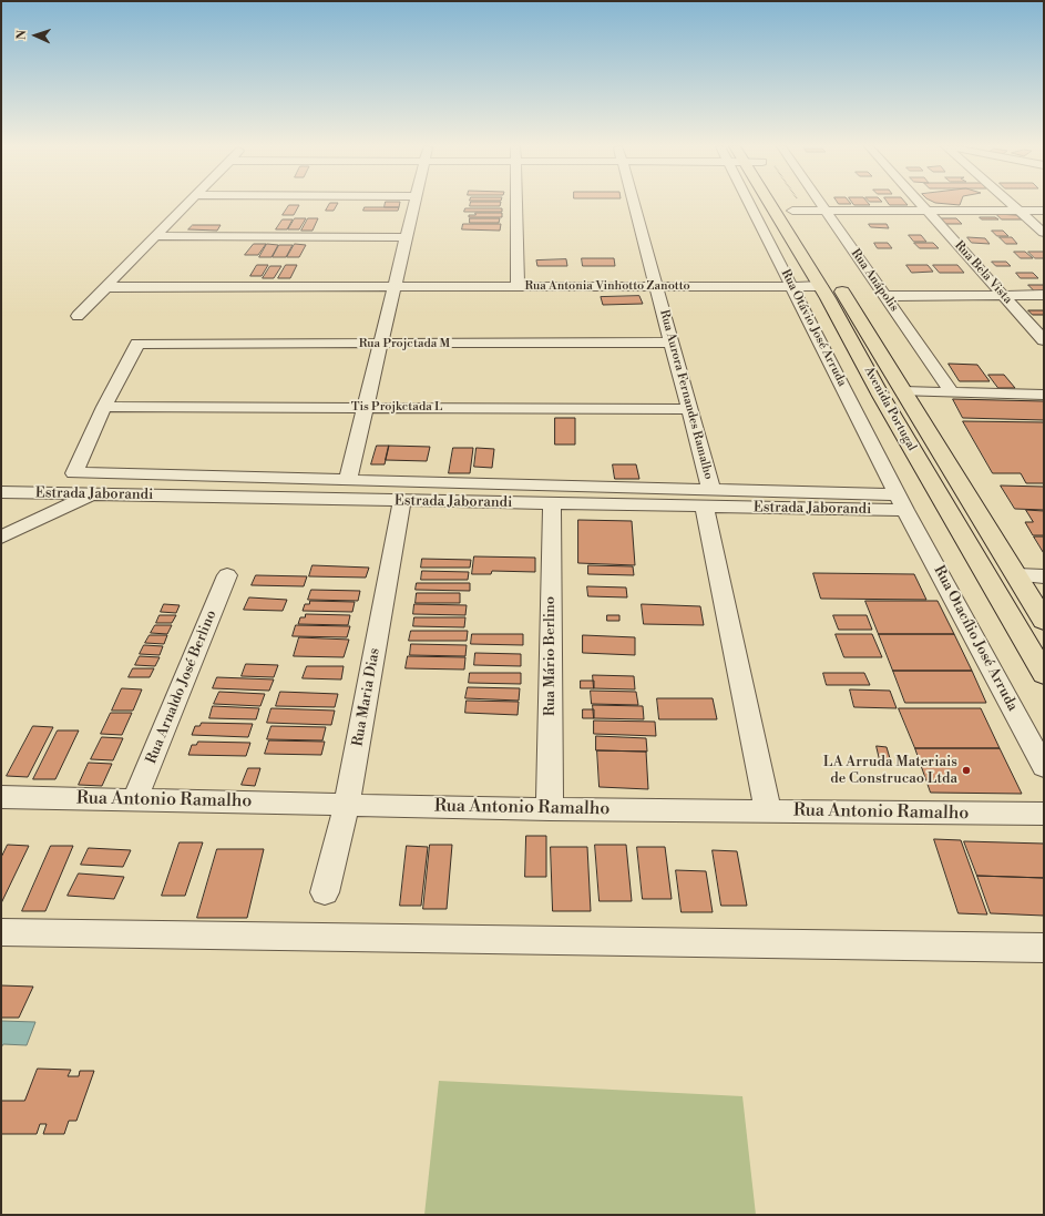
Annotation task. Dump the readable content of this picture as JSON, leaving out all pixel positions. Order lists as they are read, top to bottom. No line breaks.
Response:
{"streets":{"main road":["Avenida Portugal"],"street":["Rua Bela Vista","Rua Anápolis","Rua Antonia Vinhotto Zanotto","Rua Otávio José Arruda","Rua Projetada M","Rua Aurora Fernandes Ramalho","Tis Projketada L","Estrada Jaborandi","Rua Otacílio José Arruda","Rua Mário Berlino","Rua Arnaldo José Berlino","Rua Maria Dias","Rua Antonio Ramalho"]},"crossings":[["Rua Antonia Vinhotto Zanotto","Rua Otávio José Arruda"],["Rua Antonia Vinhotto Zanotto","Rua Aurora Fernandes Ramalho"],["Rua Antonia Vinhotto Zanotto","Avenida Portugal"],["Rua Otávio José Arruda","Estrada Jaborandi"],["Rua Otávio José Arruda","Rua Otacílio José Arruda"],["Rua Projetada M","Rua Aurora Fernandes Ramalho"],["Rua Projetada M","Tis Projketada L"],["Rua Aurora Fernandes Ramalho","Tis Projketada L"],["Rua Aurora Fernandes Ramalho","Estrada Jaborandi"],["Rua Aurora Fernandes Ramalho","Rua Antonio Ramalho"],["Estrada Jaborandi","Rua Otacílio José Arruda"],["Estrada Jaborandi","Rua Mário Berlino"],["Estrada Jaborandi","Rua Maria Dias"],["Rua Mário Berlino","Rua Antonio Ramalho"],["Rua Arnaldo José Berlino","Rua Antonio Ramalho"],["Rua Maria Dias","Rua Antonio Ramalho"]],"places":["LA Arruda Materiais de Construcao Ltda"],"north":"left"}
